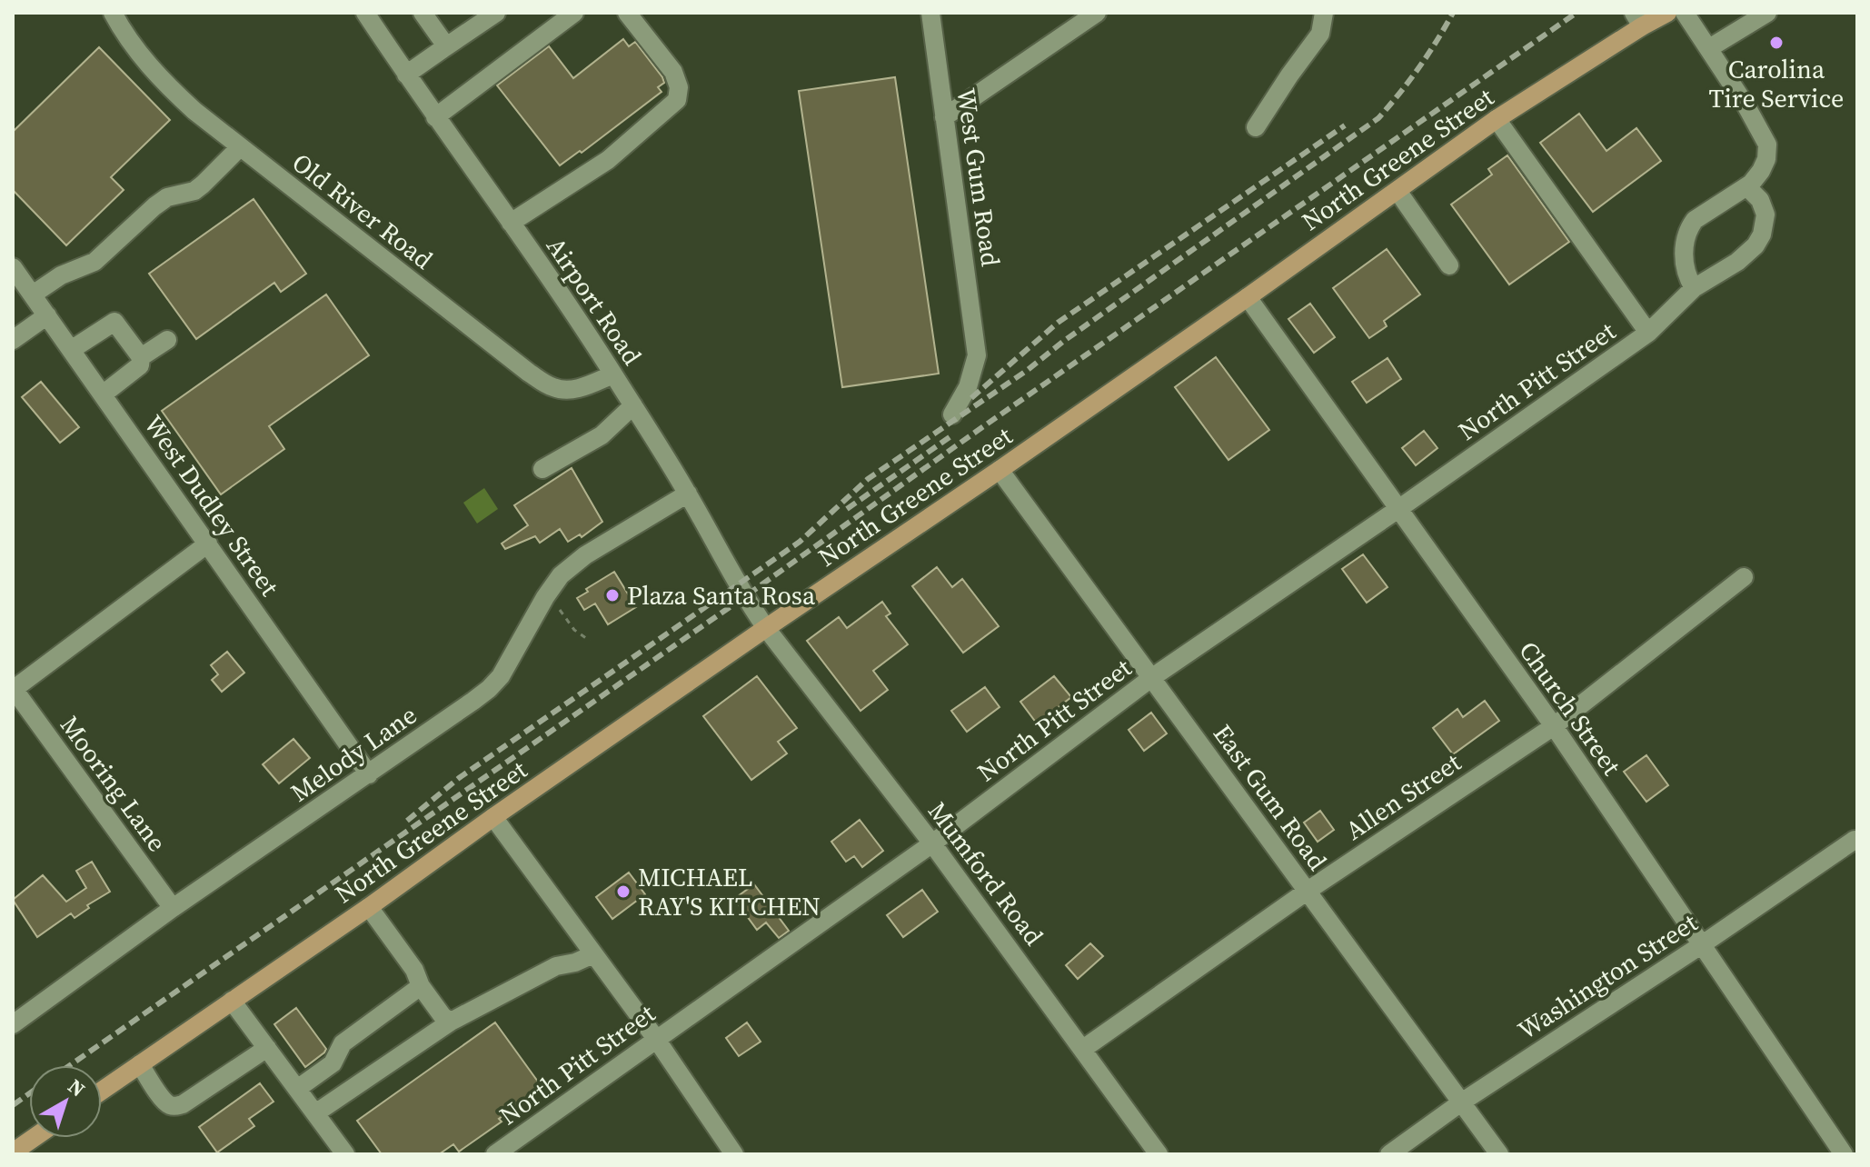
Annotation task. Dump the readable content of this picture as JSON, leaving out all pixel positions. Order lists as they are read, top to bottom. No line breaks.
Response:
{"streets":{"main road":["North Greene Street"],"street":["West Gum Road","Old River Road","Airport Road","North Pitt Street","West Dudley Street","Church Street","Melody Lane","Mooring Lane","Allen Street","East Gum Road","Mumford Road","Washington Street"]},"crossings":[["North Greene Street","Airport Road"],["North Greene Street","Church Street"],["North Greene Street","East Gum Road"],["North Greene Street","Mumford Road"],["Old River Road","Airport Road"],["Airport Road","Melody Lane"],["Airport Road","Mumford Road"],["North Pitt Street","Church Street"],["North Pitt Street","East Gum Road"],["North Pitt Street","Mumford Road"],["West Dudley Street","Melody Lane"],["Church Street","Allen Street"],["Church Street","Washington Street"],["Melody Lane","Mooring Lane"],["Allen Street","East Gum Road"],["Allen Street","Mumford Road"],["East Gum Road","Washington Street"]],"places":["Carolina Tire Service","Plaza Santa Rosa","MICHAEL RAY'S KITCHEN"],"north":"top right"}
